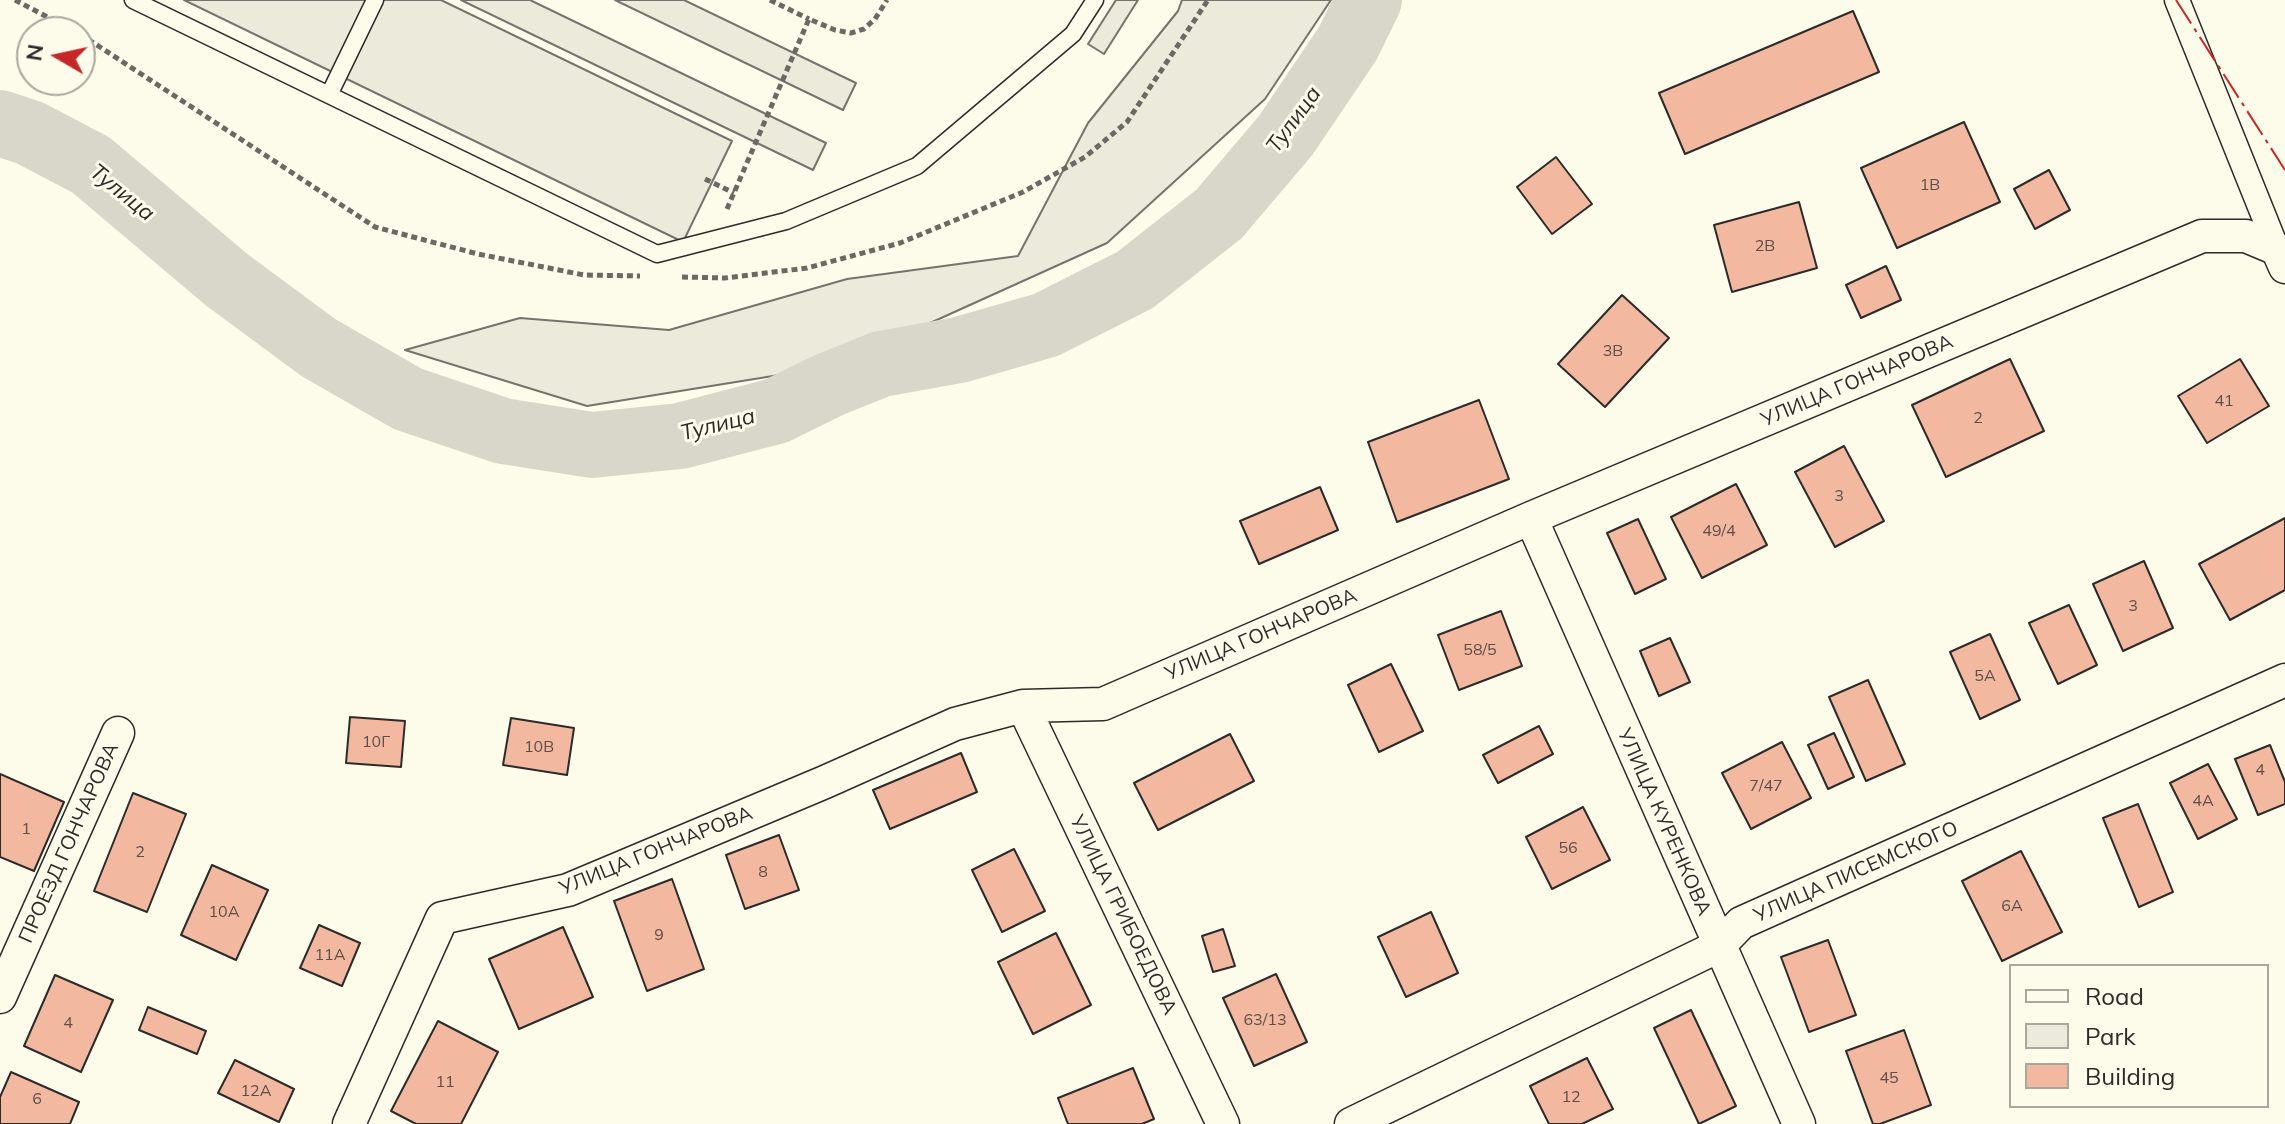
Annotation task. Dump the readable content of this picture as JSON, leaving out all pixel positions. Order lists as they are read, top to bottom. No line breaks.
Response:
{"streets":{"street":["УЛИЦА ГОНЧАРОВА","УЛИЦА КУРЕНКОВА","ПРОЕЗД ГОНЧАРОВА","УЛИЦА ПИСЕМСКОГО","УЛИЦА ГРИБОЕДОВА"]},"crossings":[["УЛИЦА ГОНЧАРОВА","УЛИЦА КУРЕНКОВА"],["УЛИЦА ГОНЧАРОВА","УЛИЦА ГРИБОЕДОВА"],["УЛИЦА КУРЕНКОВА","УЛИЦА ПИСЕМСКОГО"]],"water":["Тулица"],"house_numbers":["1В","2В","3В","41","2","3","49/4","3","58/5","5А","10Г","10В","4","7/47","4А","1","56","2","8","6А","10А","9","11А","63/13","4","45","11","12А","12","6"],"legend":["Road","Park","Building"],"north":"left"}
